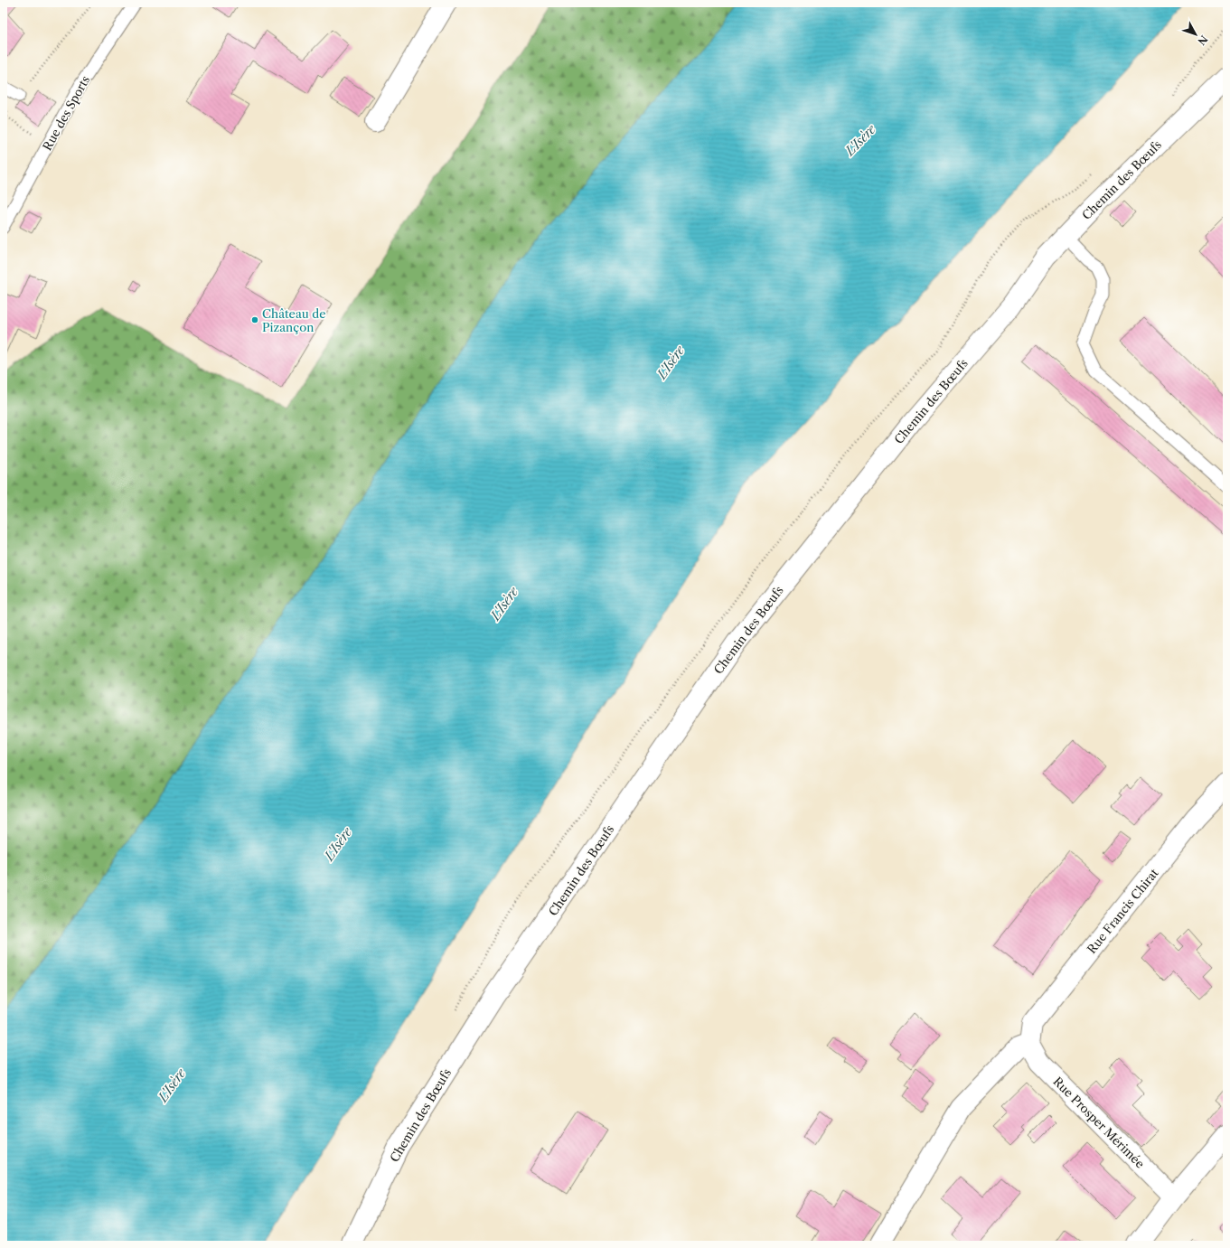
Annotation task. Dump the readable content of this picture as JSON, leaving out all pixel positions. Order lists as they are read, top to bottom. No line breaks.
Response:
{"streets":{"street":["Chemin des Bœufs","Rue Francis Chirat","Rue Prosper Mérimée"],"lane":["Rue des Sports"]},"crossings":[["Rue Francis Chirat","Rue Prosper Mérimée"]],"water":["L'Isère"],"places":["Château de Pizançon"],"north":"bottom right"}
